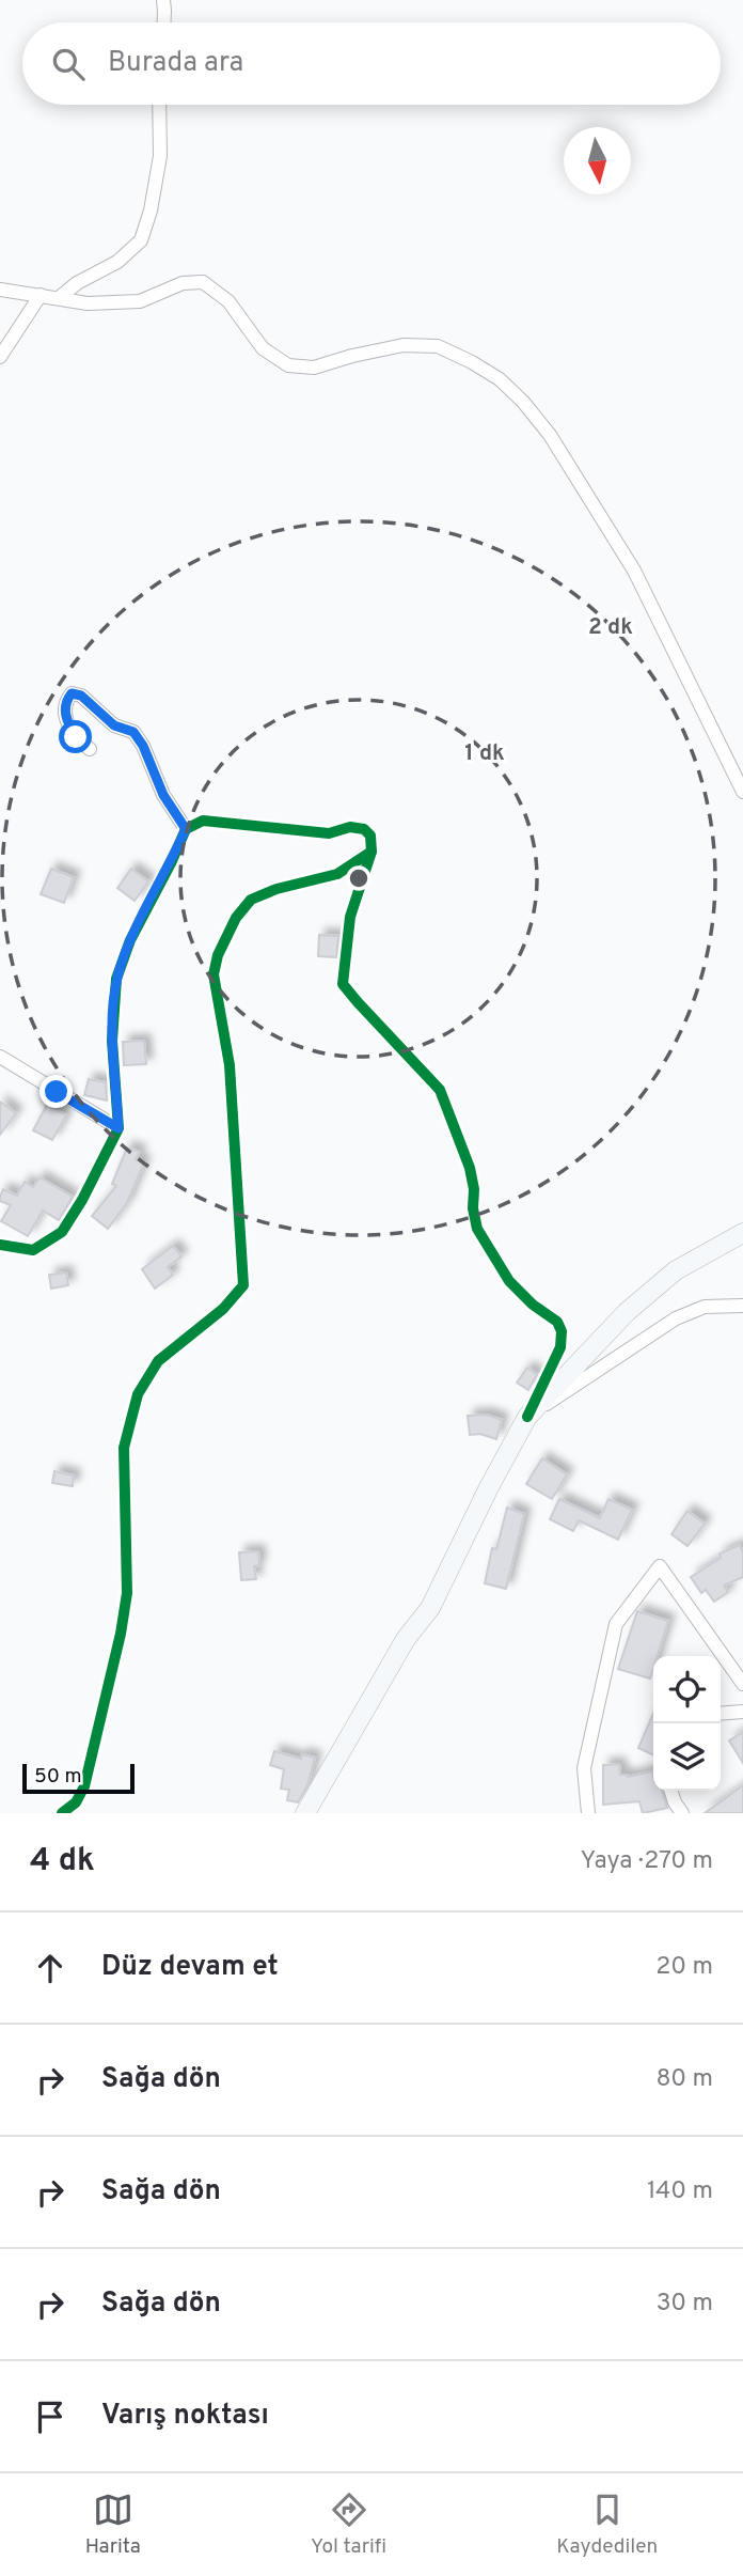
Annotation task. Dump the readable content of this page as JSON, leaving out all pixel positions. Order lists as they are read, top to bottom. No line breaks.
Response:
{"scale_bar":"50 m","north":"bottom","page":{"search":"Burada ara","scale":"50 m","heading":["4 dk","Yaya · 270 m"],"list":[["Düz devam et","20 m"],["Sağa dön","80 m"],["Sağa dön","140 m"],["Sağa dön","30 m"],"Varış noktası"],"nav":["Harita","Yol tarifi","Kaydedilen"]},"rings":["2 dk","1 dk"]}
